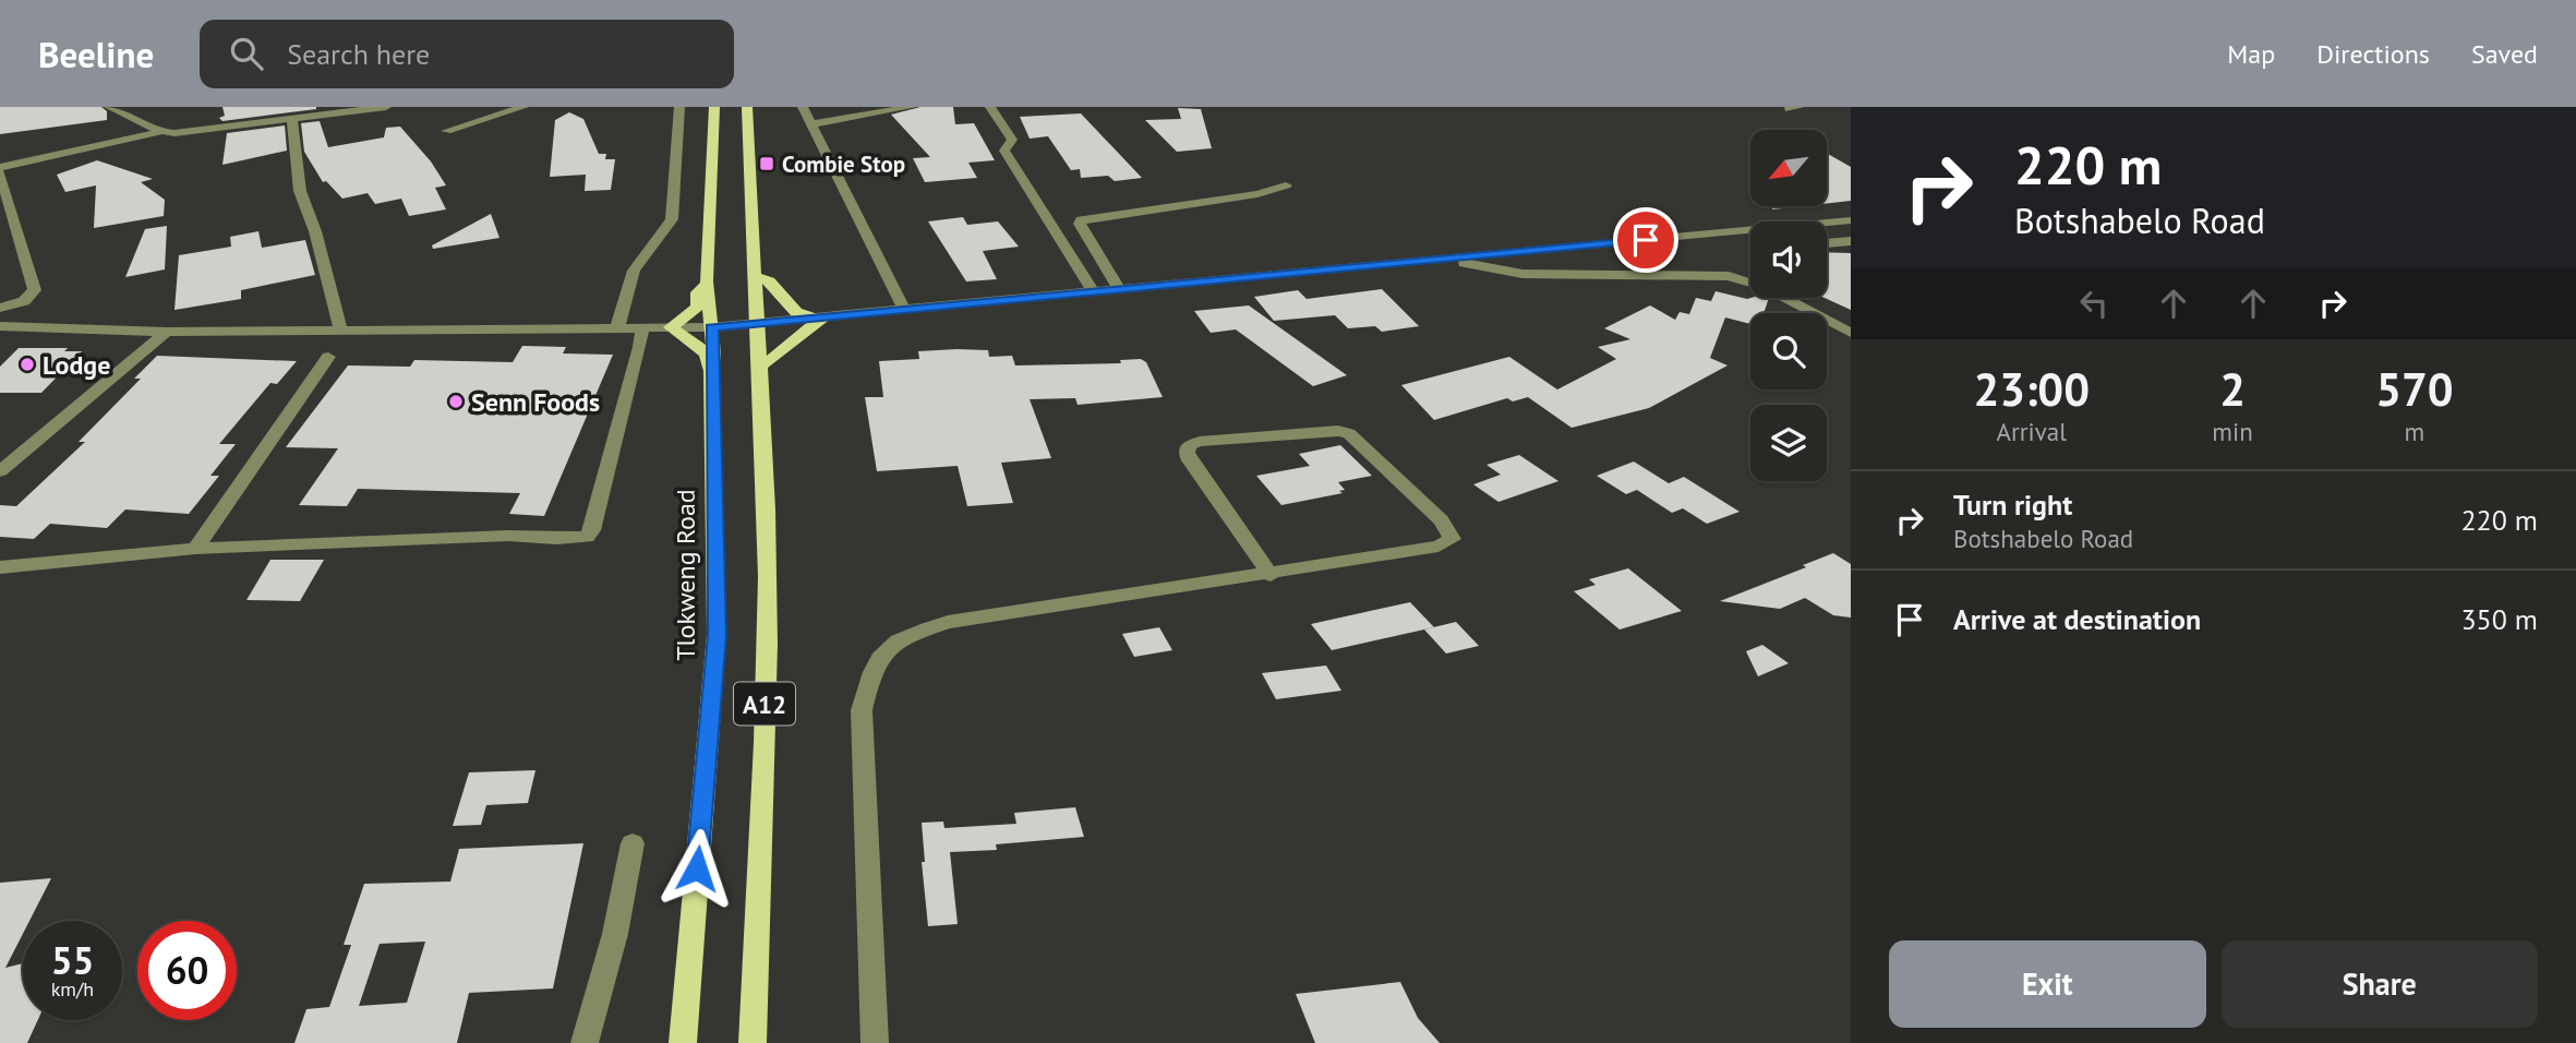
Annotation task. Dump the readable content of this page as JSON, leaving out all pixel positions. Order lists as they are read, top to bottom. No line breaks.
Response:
{"streets":{"main road":["Tlokweng Road","A12"]},"places":{"transit":["Combie Stop"],"other":["Lodge","Senn Foods"]},"north":"bottom left","page":{"header":"Beeline","search":"Search here","nav":["Map","Directions","Saved"],"turn":["220 m","Botshabelo Road"],"eta":["23:00","Arrival","2","min","570","m"],"list":[{"name":"Turn right","note":"Botshabelo Road","value":"220 m"},{"name":"Arrive at destination","value":"350 m"}],"speed":"55 km/h","limit":"60","buttons":["Exit","Share"]}}
